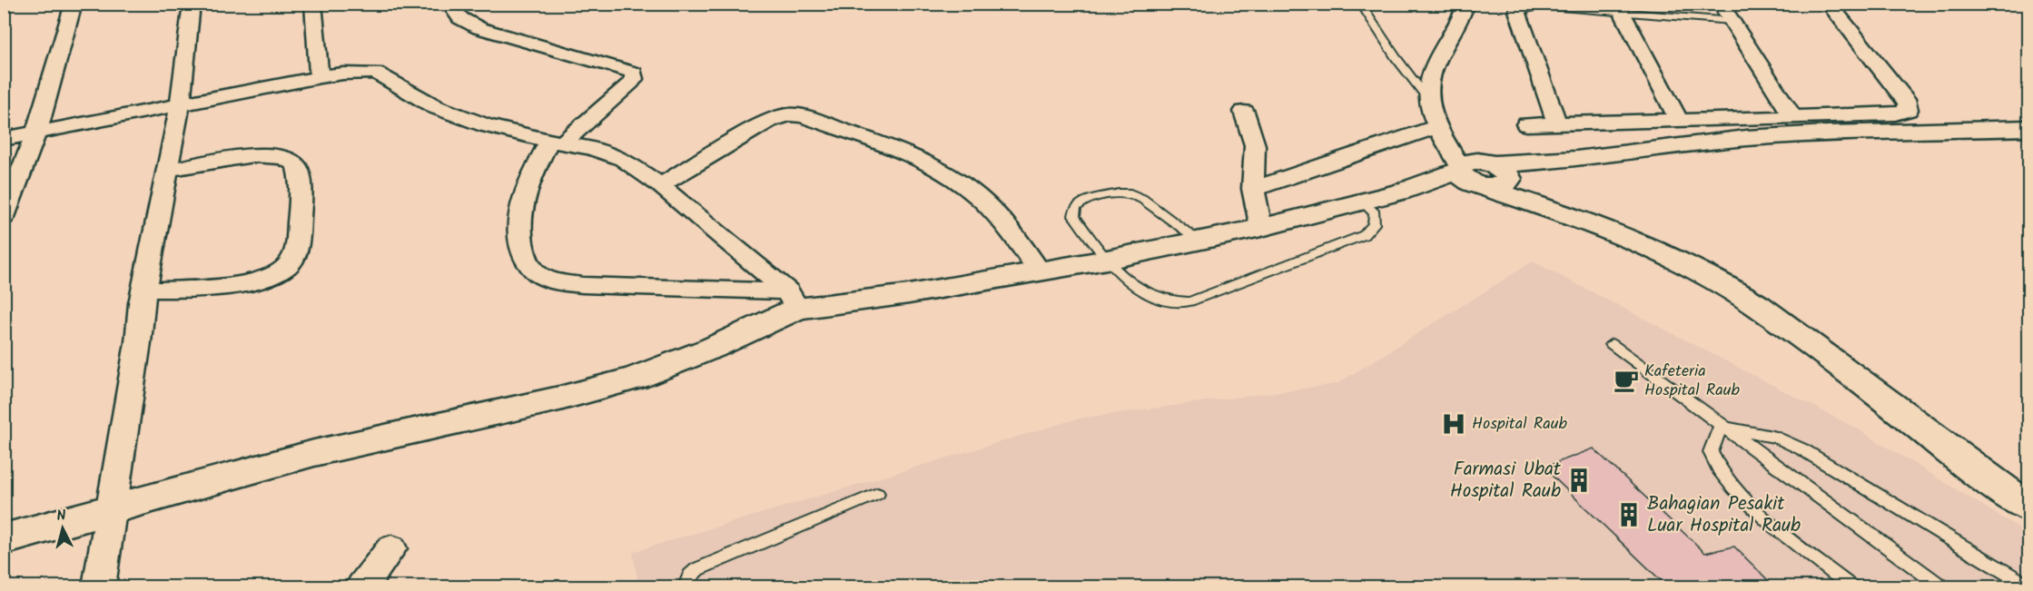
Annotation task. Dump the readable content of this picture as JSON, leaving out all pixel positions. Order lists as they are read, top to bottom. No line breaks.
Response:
{"places":{"cafe":["Kafeteria Hospital Raub"],"hospital":["Hospital Raub"],"building":["Farmasi Ubat Hospital Raub","Bahagian Pesakit Luar Hospital Raub"]},"north":"top"}
